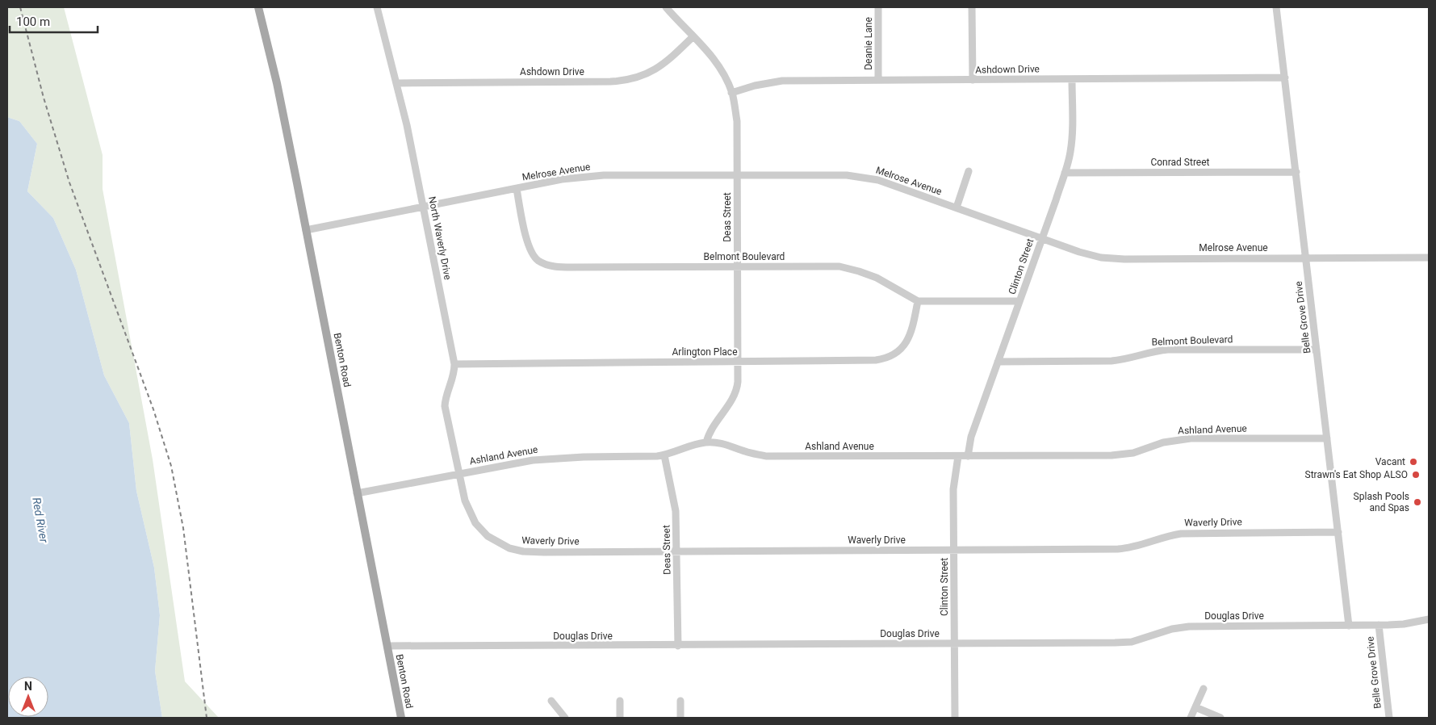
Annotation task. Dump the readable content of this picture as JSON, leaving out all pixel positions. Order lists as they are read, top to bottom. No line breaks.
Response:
{"streets":{"main road":["Benton Road"],"street":["Deanie Lane","Ashdown Drive","Conrad Street","Melrose Avenue","Deas Street","North Waverly Drive","Belmont Boulevard","Clinton Street","Belle Grove Drive","Arlington Place","Ashland Avenue","Waverly Drive","Douglas Drive"]},"crossings":[["Deanie Lane","Ashdown Drive"],["Ashdown Drive","Deas Street"],["Ashdown Drive","North Waverly Drive"],["Ashdown Drive","Clinton Street"],["Ashdown Drive","Belle Grove Drive"],["Conrad Street","Clinton Street"],["Conrad Street","Belle Grove Drive"],["Melrose Avenue","Deas Street"],["Melrose Avenue","North Waverly Drive"],["Melrose Avenue","Belmont Boulevard"],["Melrose Avenue","Clinton Street"],["Melrose Avenue","Belle Grove Drive"],["Melrose Avenue","Benton Road"],["Deas Street","Belmont Boulevard"],["Deas Street","Arlington Place"],["Deas Street","Ashland Avenue"],["Deas Street","Waverly Drive"],["Deas Street","Douglas Drive"],["North Waverly Drive","Arlington Place"],["North Waverly Drive","Ashland Avenue"],["North Waverly Drive","Waverly Drive"],["Belmont Boulevard","Clinton Street"],["Belmont Boulevard","Belle Grove Drive"],["Belmont Boulevard","Arlington Place"],["Clinton Street","Ashland Avenue"],["Clinton Street","Waverly Drive"],["Clinton Street","Douglas Drive"],["Belle Grove Drive","Ashland Avenue"],["Belle Grove Drive","Waverly Drive"],["Belle Grove Drive","Douglas Drive"],["Benton Road","Ashland Avenue"],["Benton Road","Douglas Drive"],["Ashland Avenue","Waverly Drive"]],"water":["Red River"],"places":["Vacant","Strawn's Eat Shop ALSO","Splash Pools and Spas"],"scale_bar":"100 m","north":"top"}
